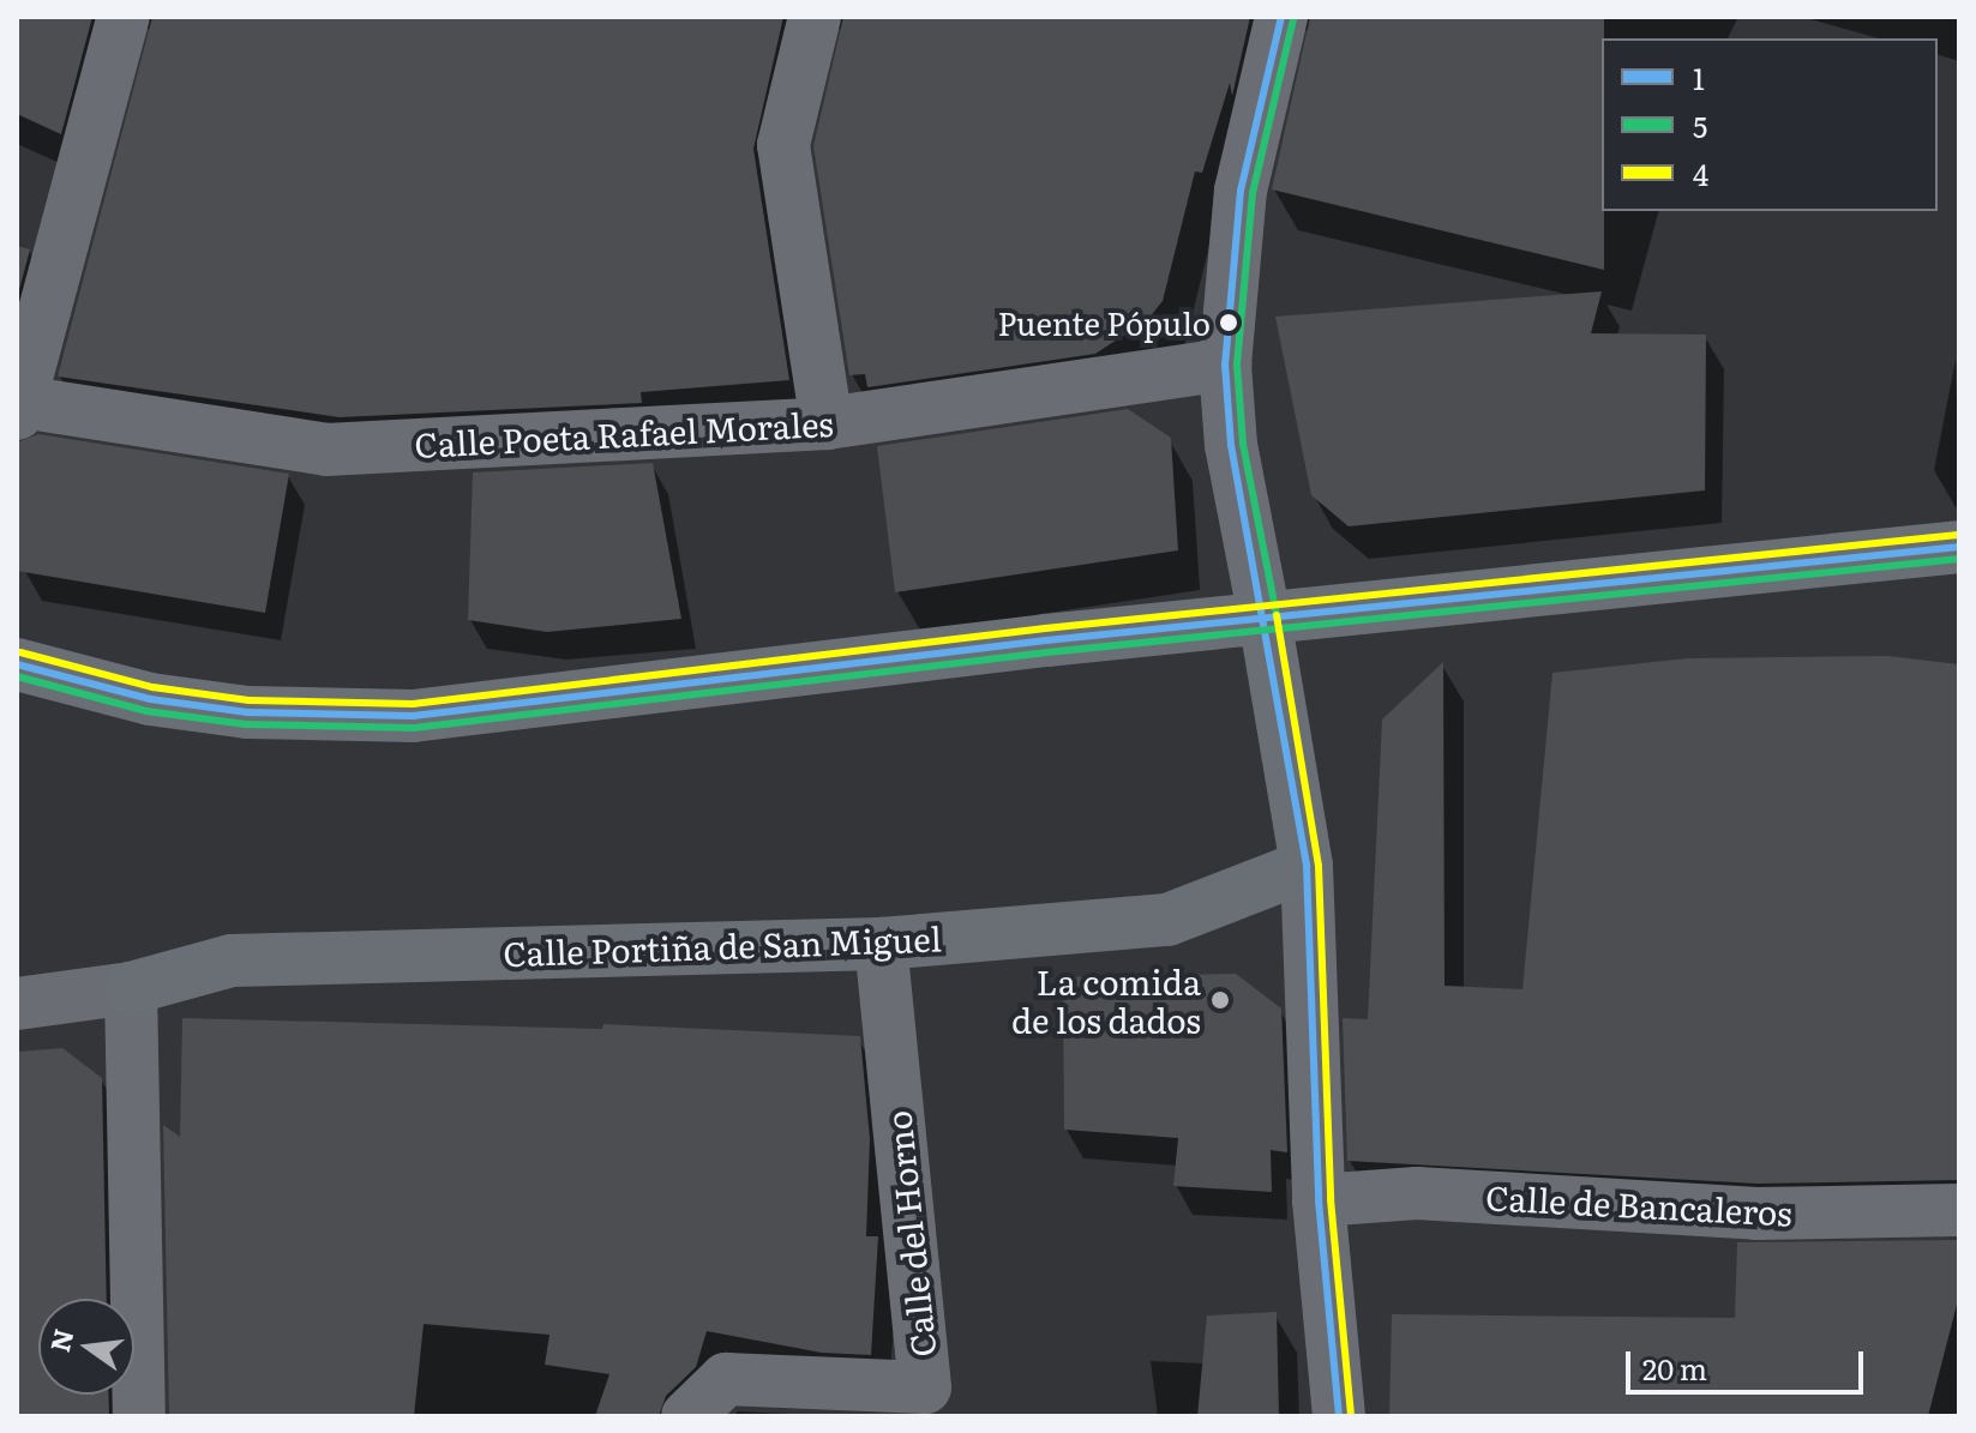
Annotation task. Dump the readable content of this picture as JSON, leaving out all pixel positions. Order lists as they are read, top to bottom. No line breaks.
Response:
{"streets":{"main road":["Calle Portiña de San Miguel"],"street":["Calle Poeta Rafael Morales","Calle de Bancaleros","Calle del Horno"]},"crossings":[["Calle Portiña de San Miguel","Calle del Horno"]],"places":["Puente Pópulo","La comida de los dados"],"lines":["transit line 1","transit line 5","transit line 4"],"legend":["1","5","4"],"scale_bar":"20 m","north":"left"}
